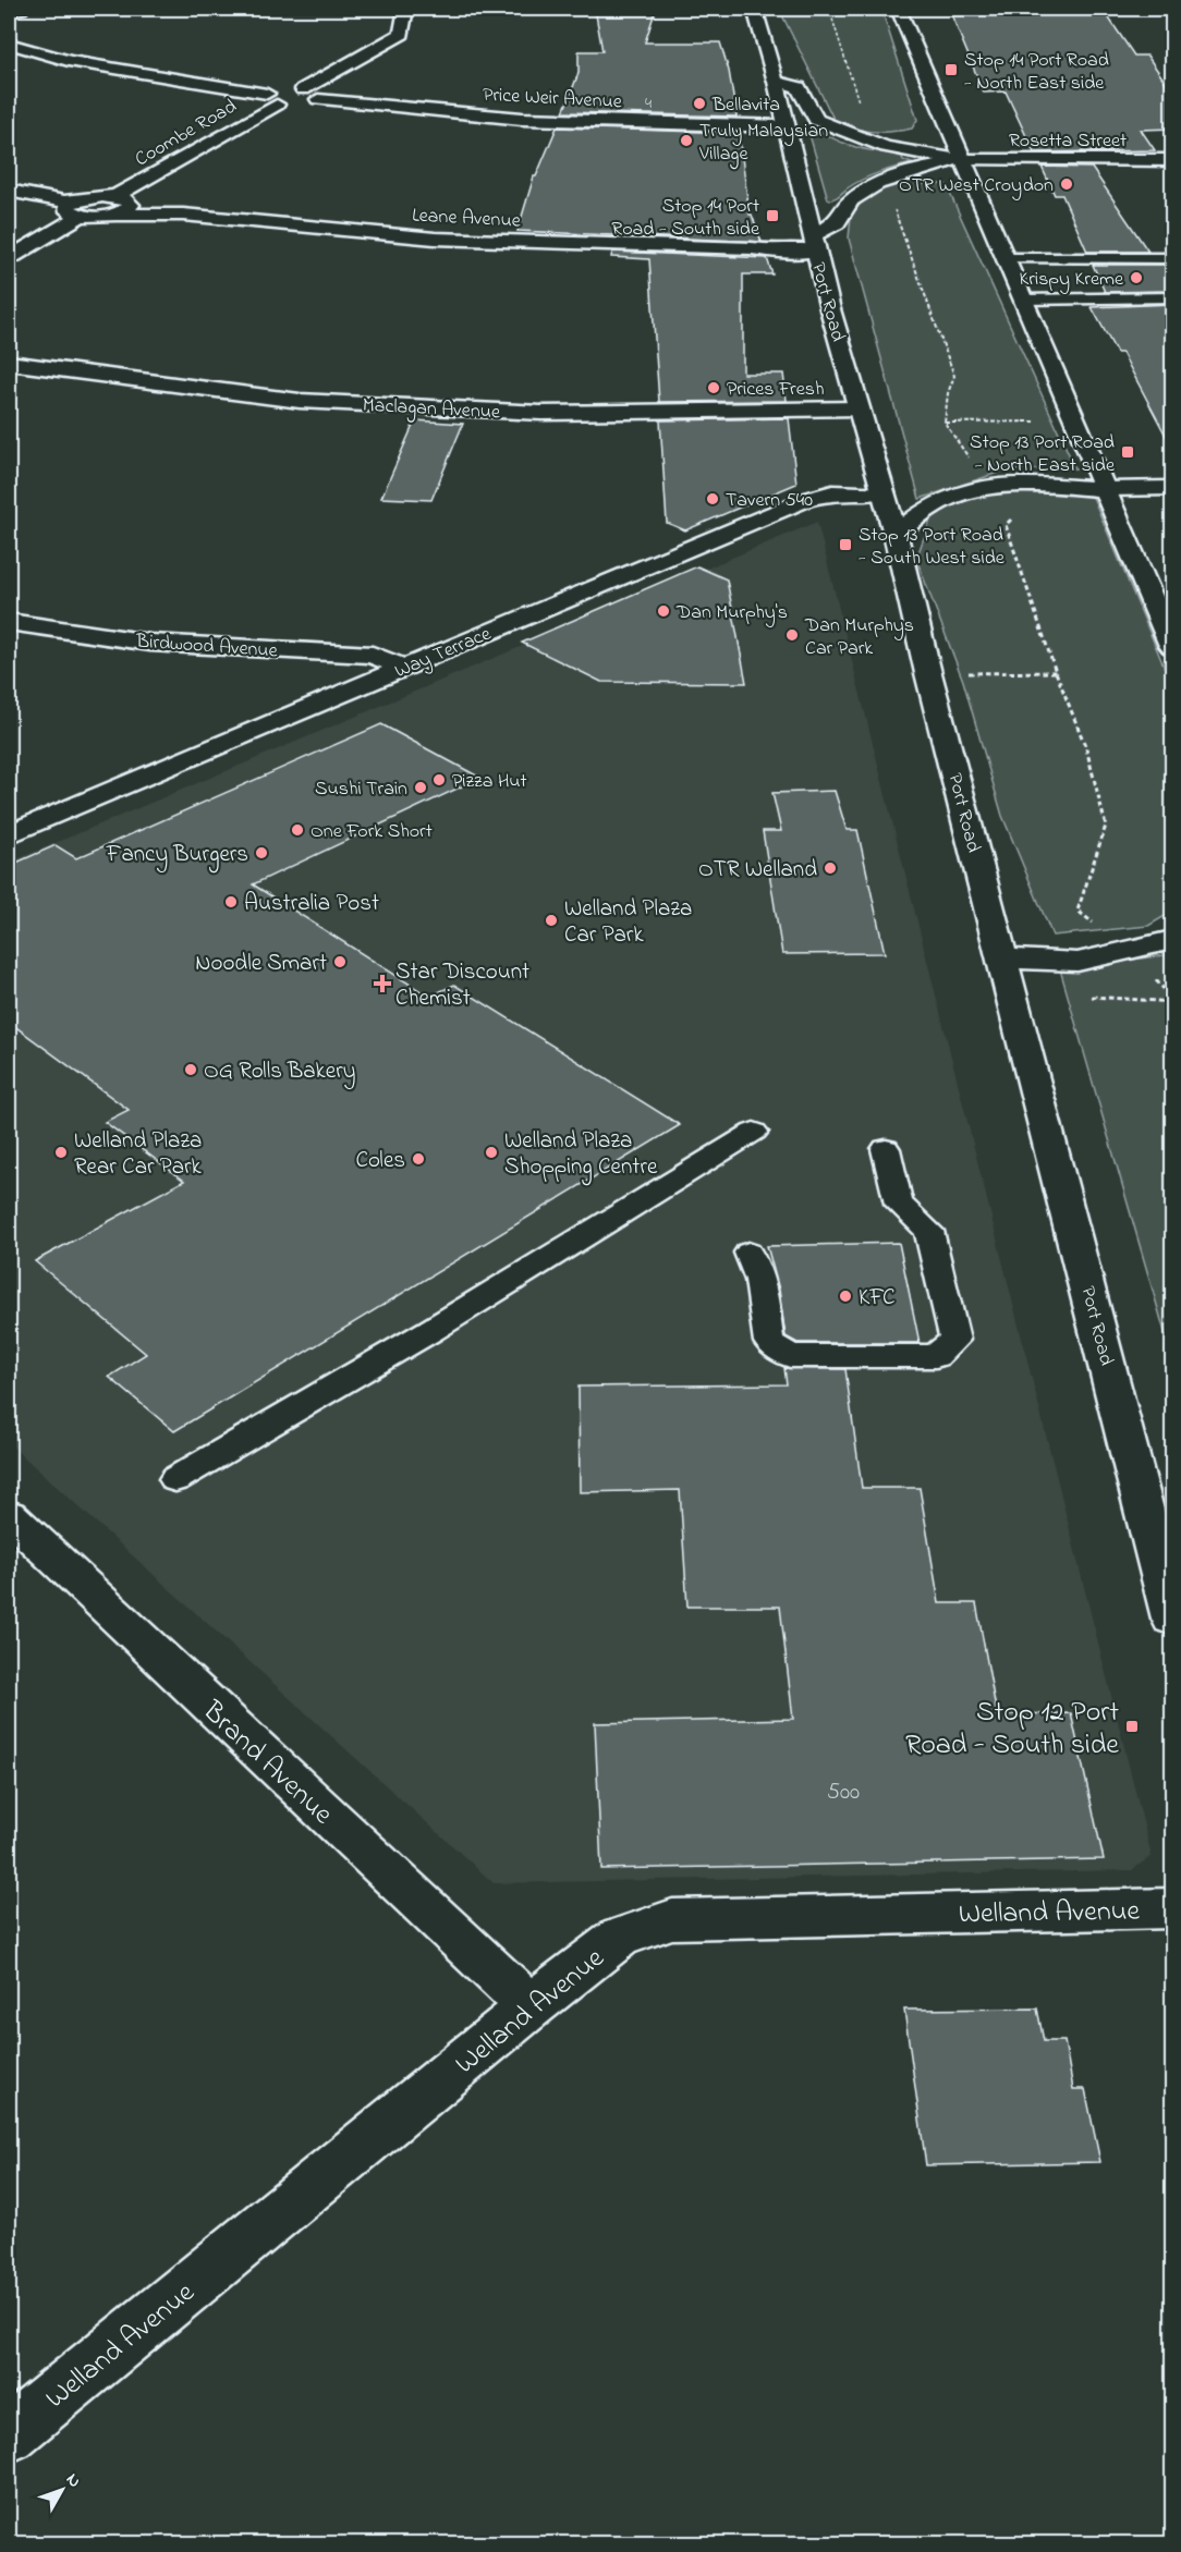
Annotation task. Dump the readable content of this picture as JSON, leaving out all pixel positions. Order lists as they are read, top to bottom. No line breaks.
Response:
{"streets":{"main road":["Price Weir Avenue","Coombe Road","Rosetta Street","Leane Avenue","Port Road","Maclagan Avenue","Birdwood Avenue","Way Terrace","Brand Avenue","Welland Avenue"]},"crossings":[["Price Weir Avenue","Coombe Road"],["Price Weir Avenue","Port Road"],["Coombe Road","Leane Avenue"],["Leane Avenue","Port Road"],["Port Road","Maclagan Avenue"],["Port Road","Way Terrace"],["Birdwood Avenue","Way Terrace"],["Brand Avenue","Welland Avenue"]],"places":{"transit":["Stop 14 Port Road - North East side","Stop 14 Port Road - South side","Stop 13 Port Road - North East side","Stop 13 Port Road - South West side","Stop 12 Port Road - South side"],"other":["Bellavita","Truly Malaysian Village","OTR West Croydon","Krispy Kreme","Prices Fresh","Tavern 540","Dan Murphy's","Dan Murphys Car Park","Pizza Hut","Sushi Train","One Fork Short","Fancy Burgers","OTR Welland","Australia Post","Welland Plaza Car Park","Noodle Smart","OG Rolls Bakery","Welland Plaza Rear Car Park","Welland Plaza Shopping Centre","Coles","KFC"],"health":["Star Discount Chemist"]},"house_numbers":["4","500"],"north":"top right"}
